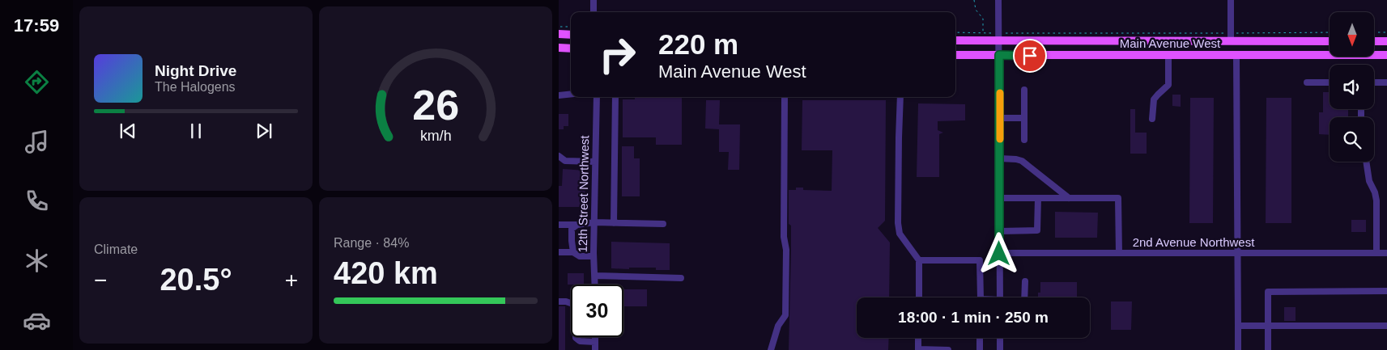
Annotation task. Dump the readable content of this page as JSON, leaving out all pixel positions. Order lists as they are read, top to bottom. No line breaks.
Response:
{"streets":{"main road":["Main Avenue West"],"street":["12th Street Northwest","2nd Avenue Northwest"]},"north":"bottom","page":{"tabs":"17:59","turn":["220 m","Main Avenue West"],"song":["Night Drive","The Halogens"],"tile":["Climate",["Range · 84%","420 km"]],"heat":["−","20.5°","+"],"limit":"30","trip":"18:00 · 1 min · 250 m","gauge":["26","km/h"]}}
